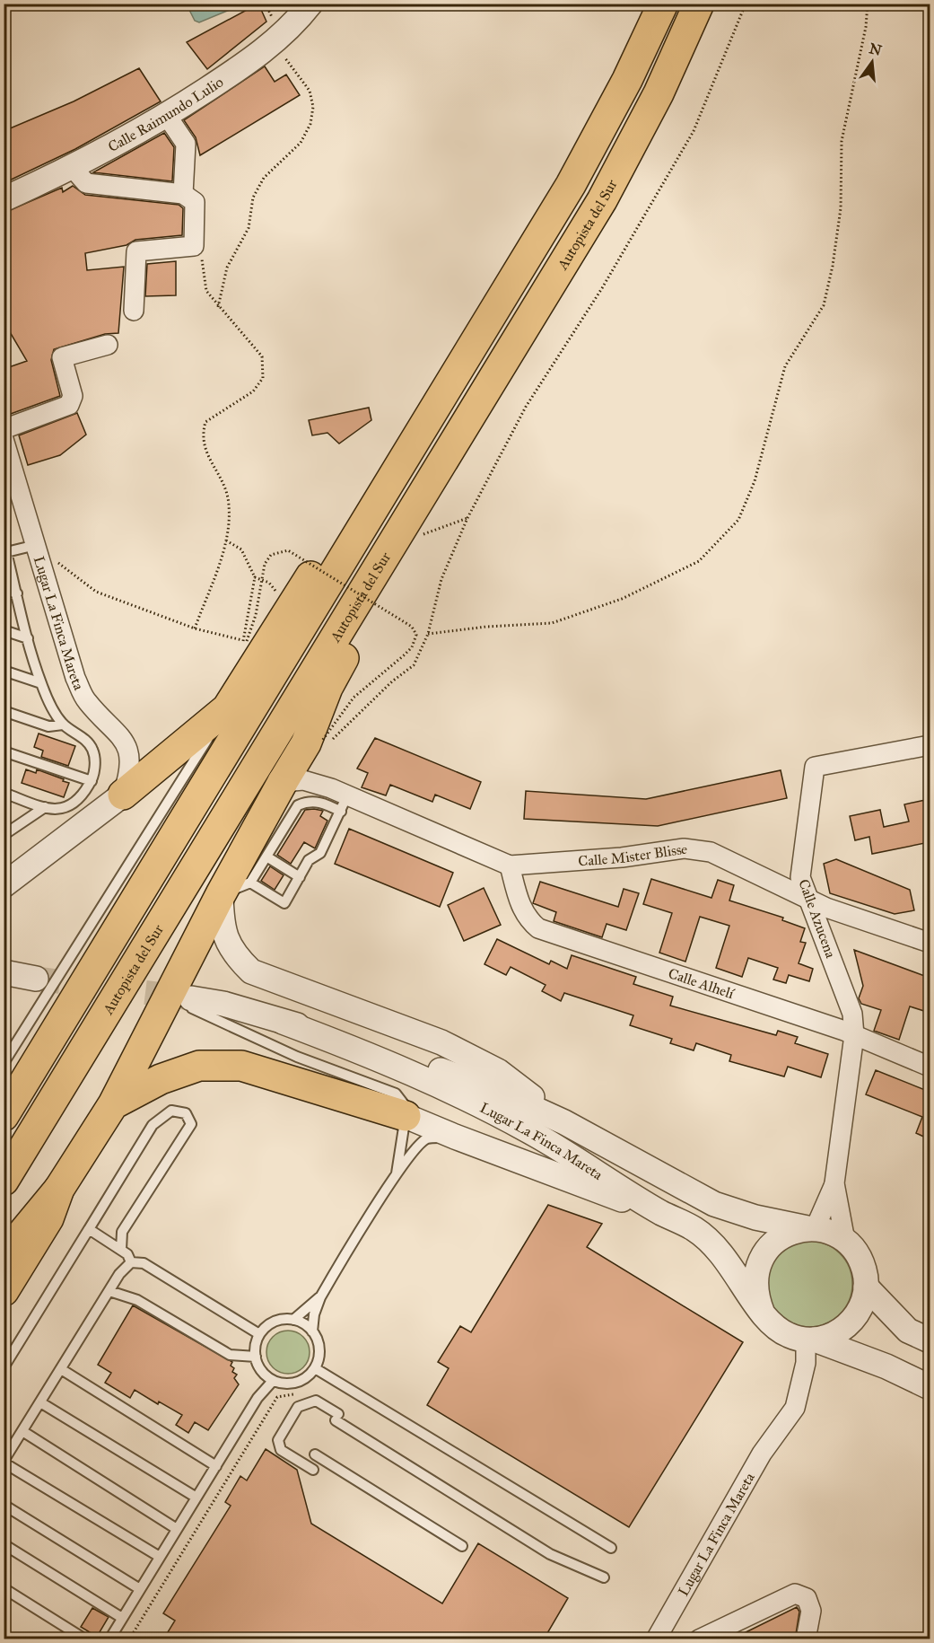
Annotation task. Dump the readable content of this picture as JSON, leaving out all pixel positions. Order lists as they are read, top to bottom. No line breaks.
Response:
{"streets":{"main road":["Autopista del Sur"],"street":["Calle Raimundo Lulio","Lugar La Finca Mareta","Calle Mister Blisse","Calle Azucena","Calle Alhelí"]},"crossings":[["Lugar La Finca Mareta","Calle Azucena"],["Calle Mister Blisse","Calle Azucena"],["Calle Mister Blisse","Calle Alhelí"],["Calle Azucena","Calle Alhelí"]],"north":"top"}
